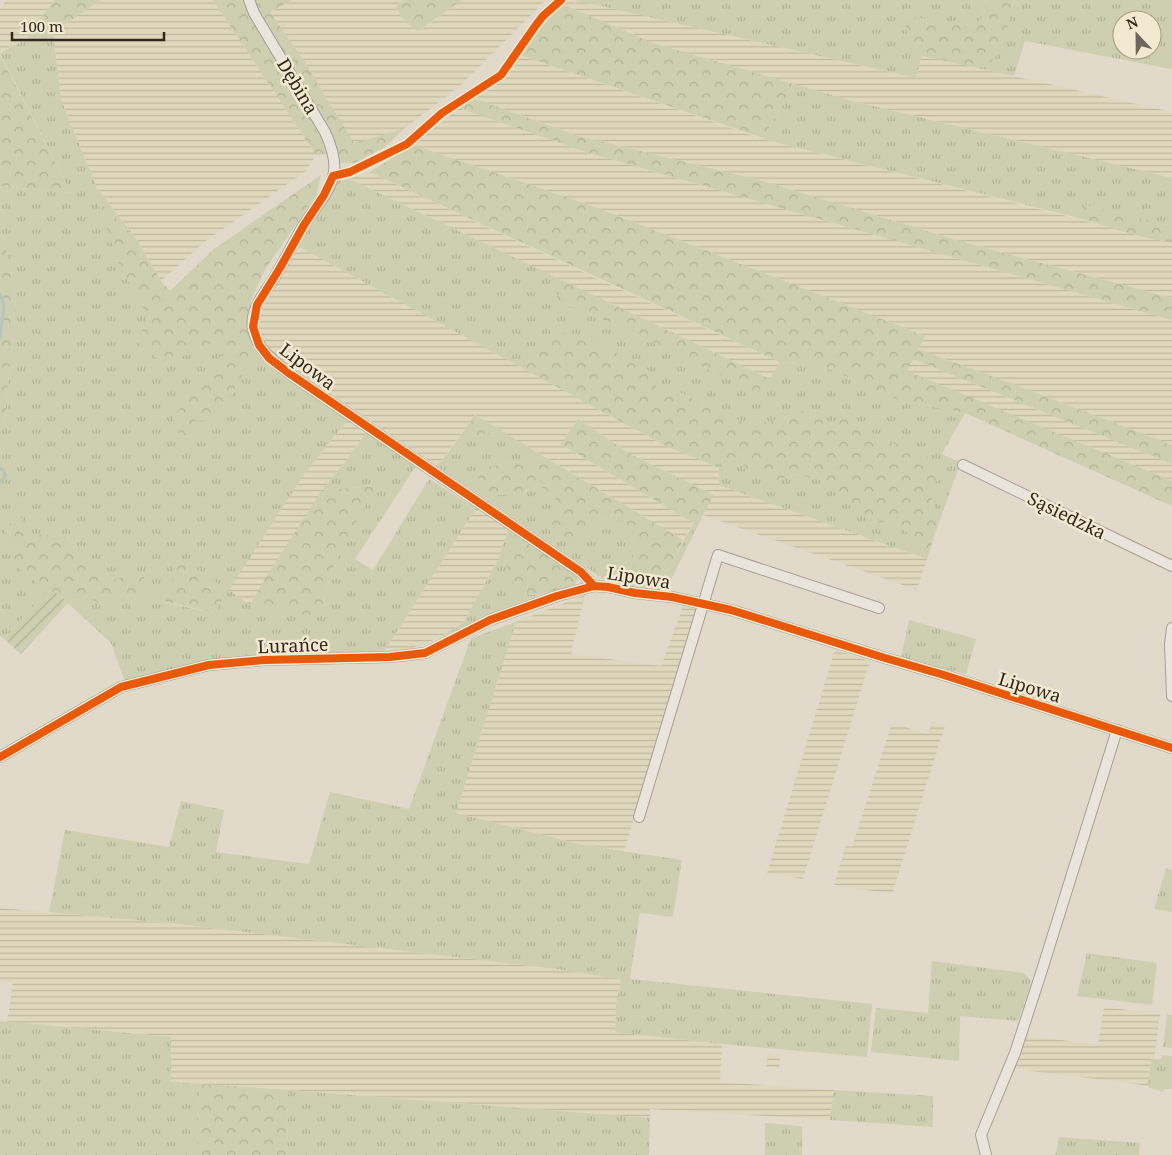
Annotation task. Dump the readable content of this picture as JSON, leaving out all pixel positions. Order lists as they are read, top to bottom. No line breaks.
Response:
{"streets":{"street":["Dębina","Lipowa","Sąsiedzka","Lurańce"]},"crossings":[["Dębina","Lipowa"],["Lipowa","Lurańce"]],"scale_bar":"100 m","north":"top"}
